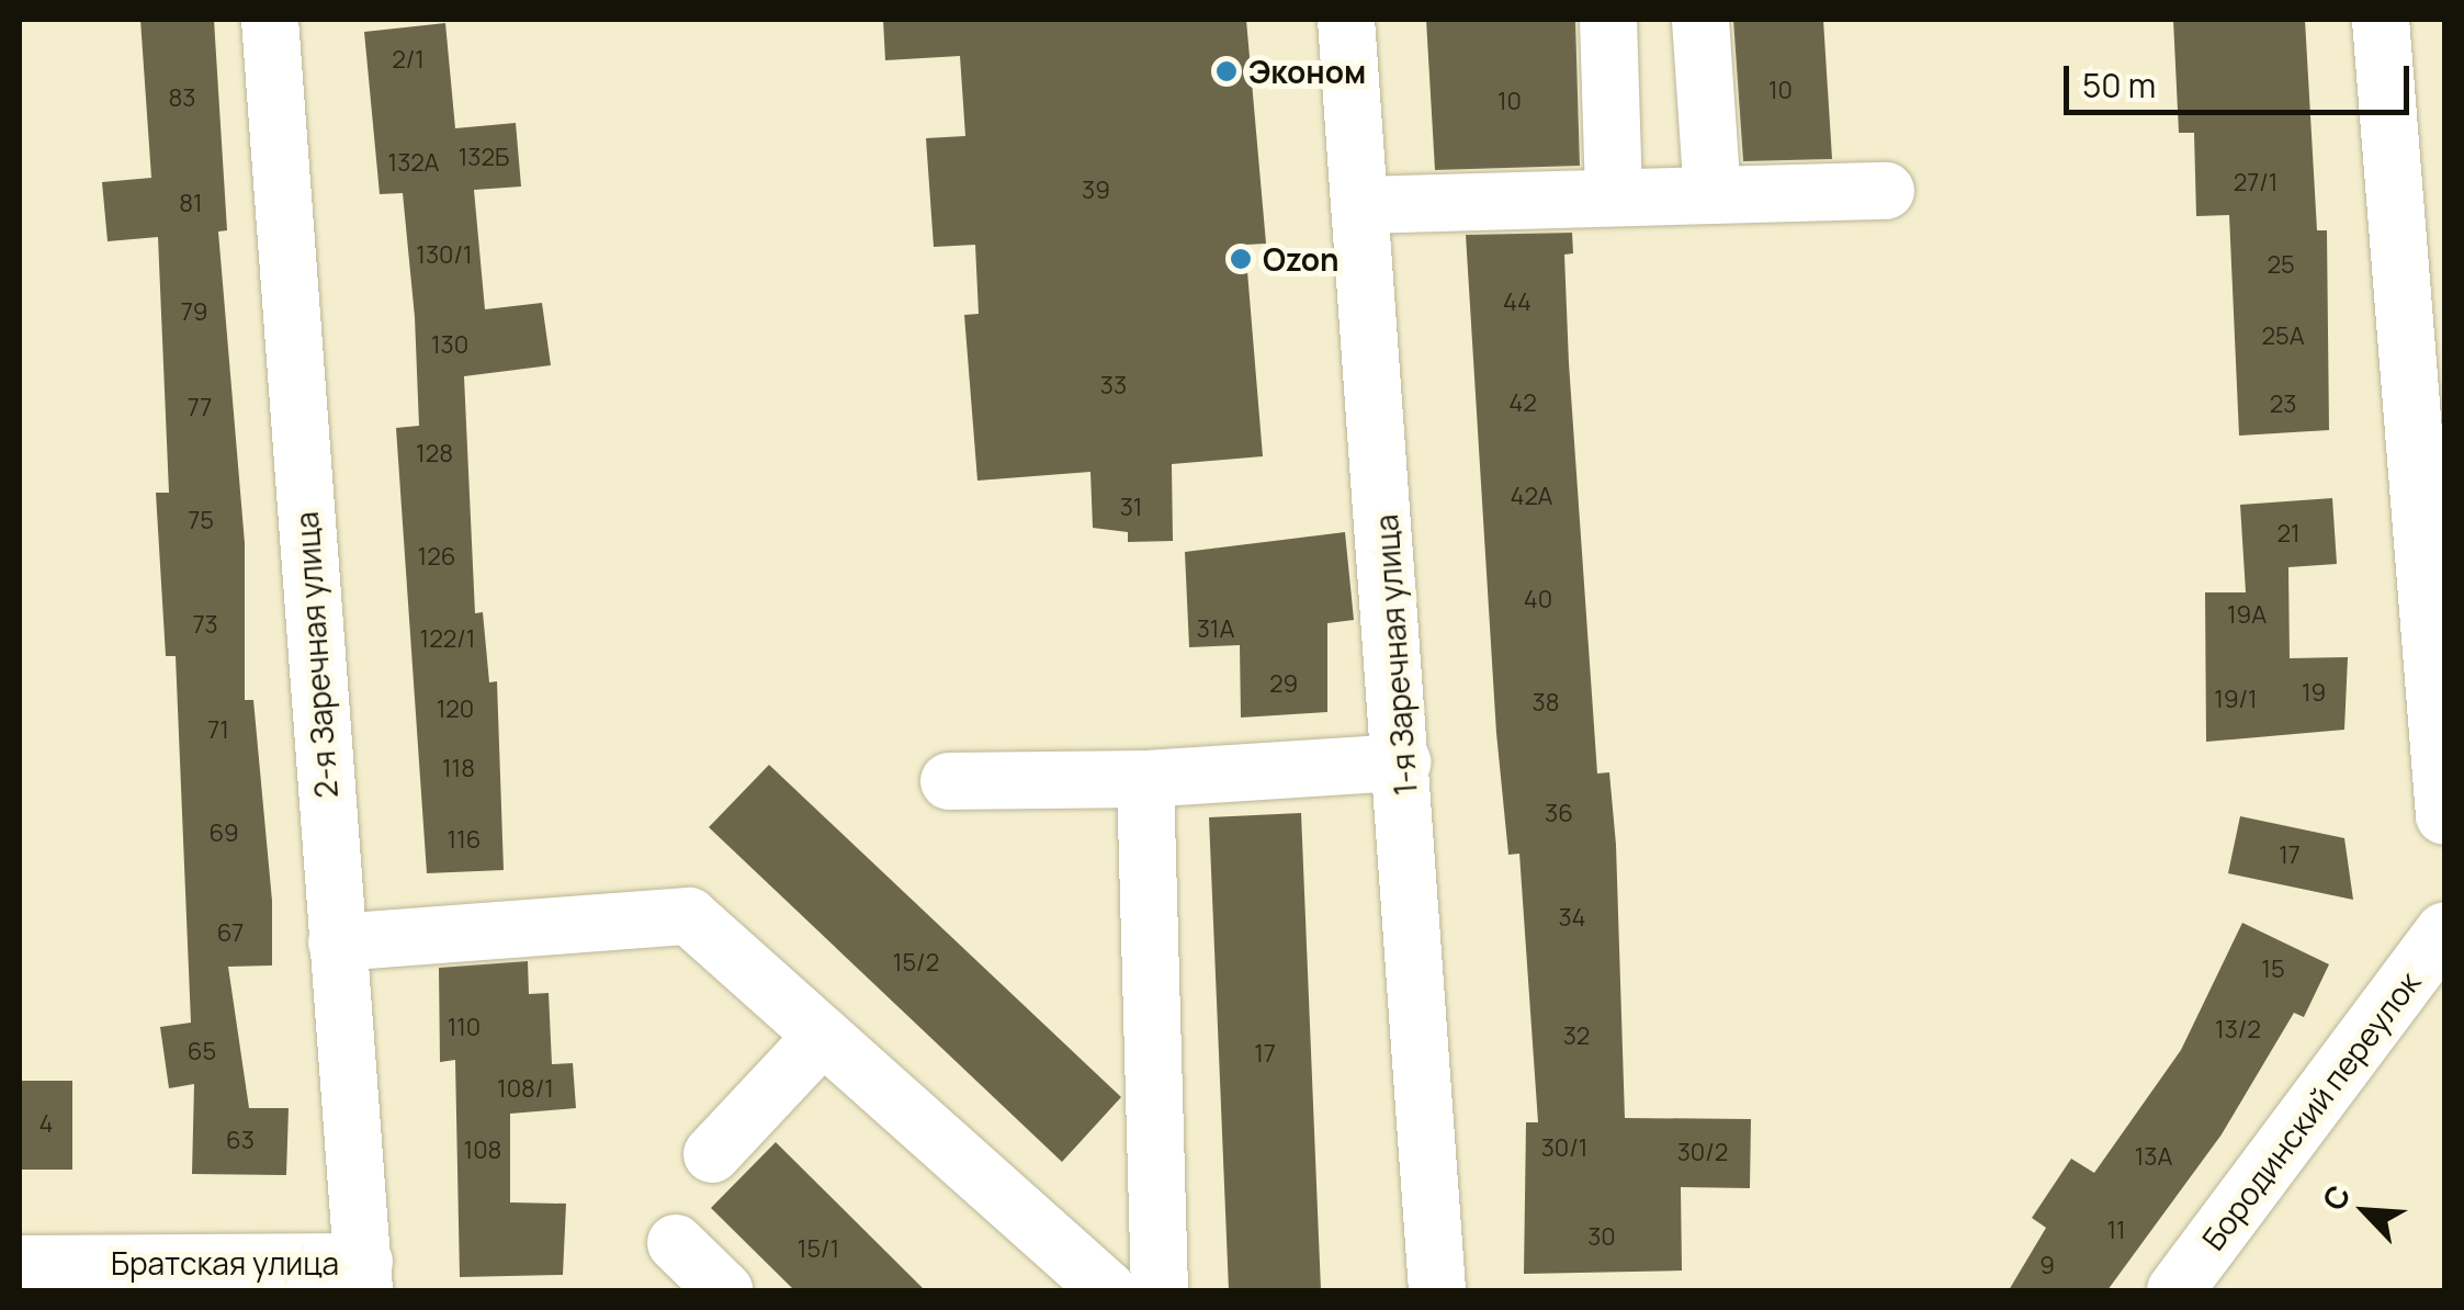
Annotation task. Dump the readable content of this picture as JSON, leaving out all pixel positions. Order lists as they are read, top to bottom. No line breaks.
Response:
{"streets":{"street":["2-я Заречная улица","1-я Заречная улица","Бородинский переулок","Братская улица"]},"crossings":[["2-я Заречная улица","Братская улица"]],"places":["Эконом","Ozon"],"house_numbers":["2/1","10","83","10","132Б","132А","27/1","39","81","130/1","25","44","79","25А","130","33","42","23","77","128","42А","31","75","21","126","40","19А","73","31А","122/1","29","19","19/1","38","120","71","118","36","69","116","17","34","67","15/2","15","110","13/2","32","65","17","108/1","4","63","30/1","108","30/2","13А","11","30","15/1","9"],"scale_bar":"50 m","north":"top left"}
